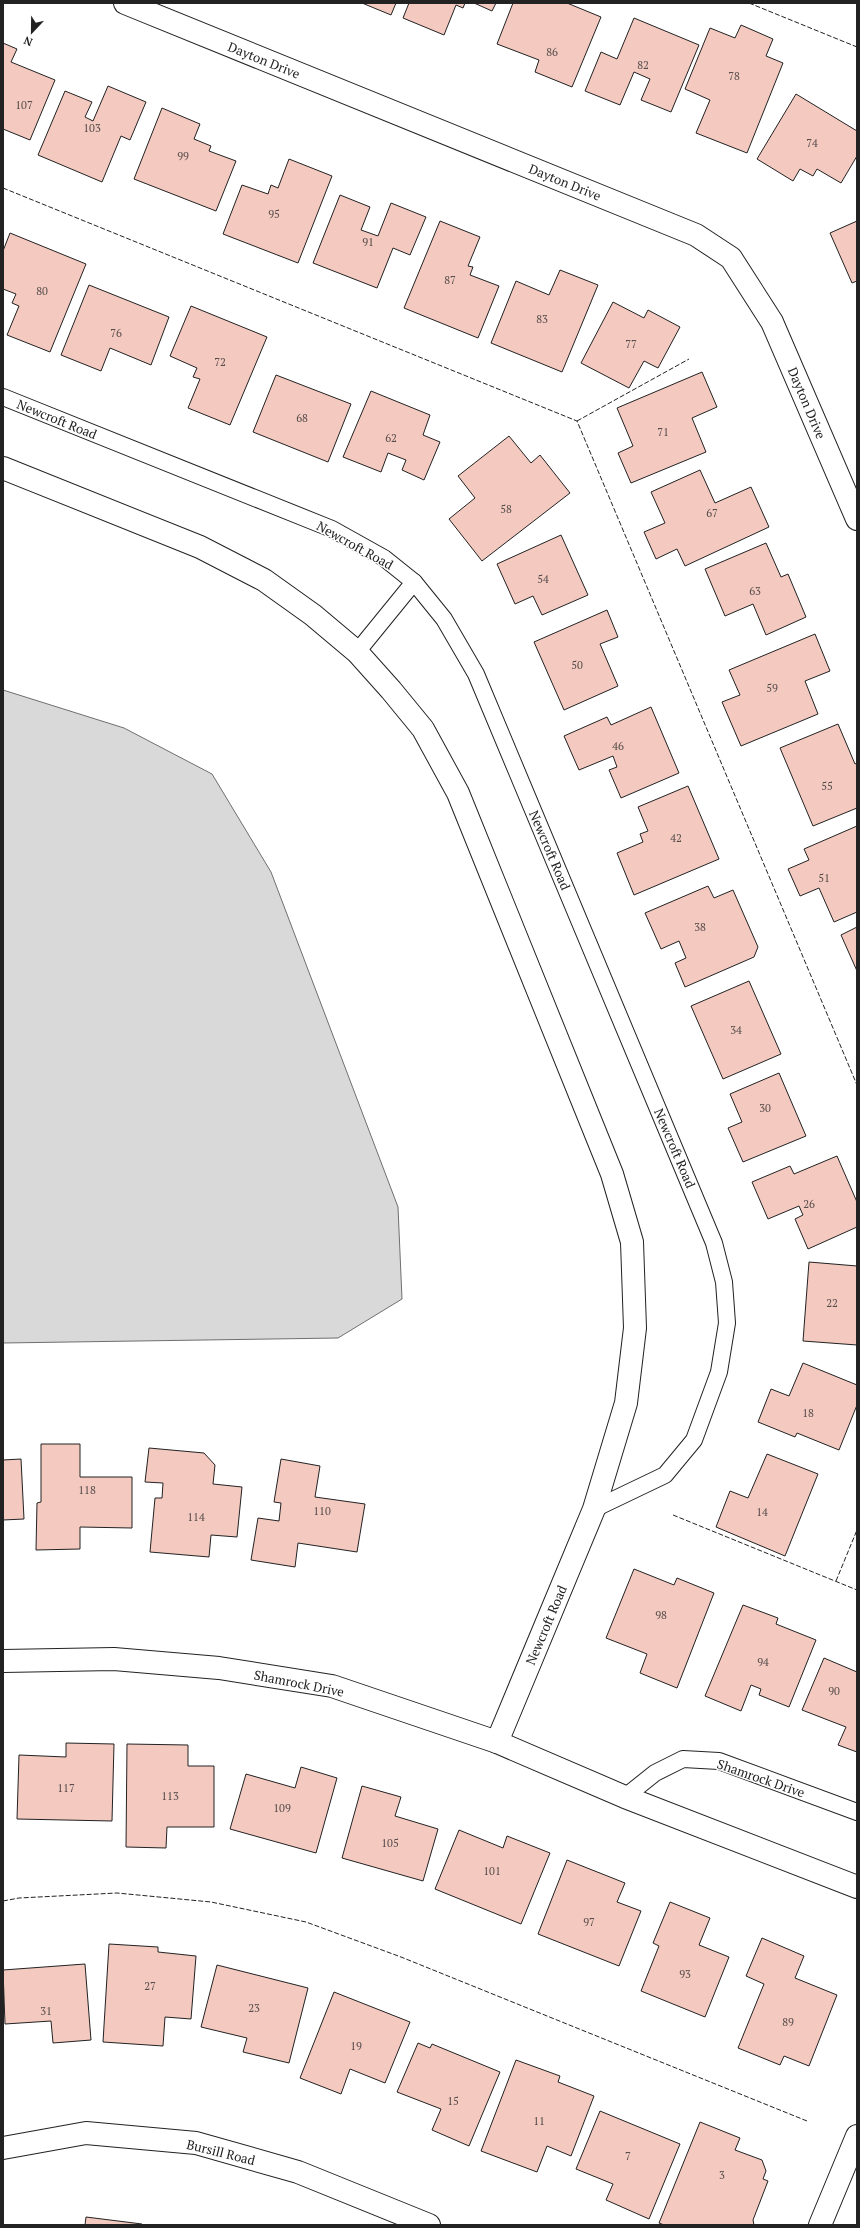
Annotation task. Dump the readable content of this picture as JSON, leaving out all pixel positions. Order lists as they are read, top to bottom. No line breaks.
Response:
{"streets":{"street":["Dayton Drive","Newcroft Road","Shamrock Drive","Bursill Road"]},"crossings":[["Newcroft Road","Shamrock Drive"]],"house_numbers":["86","82","78","107","103","74","99","95","91","87","80","83","76","77","72","68","71","62","58","67","54","63","50","59","46","55","42","51","38","34","30","26","22","18","118","110","14","114","98","94","90","117","113","109","105","101","97","93","27","23","31","89","19","15","11","7","3"],"north":"bottom"}
